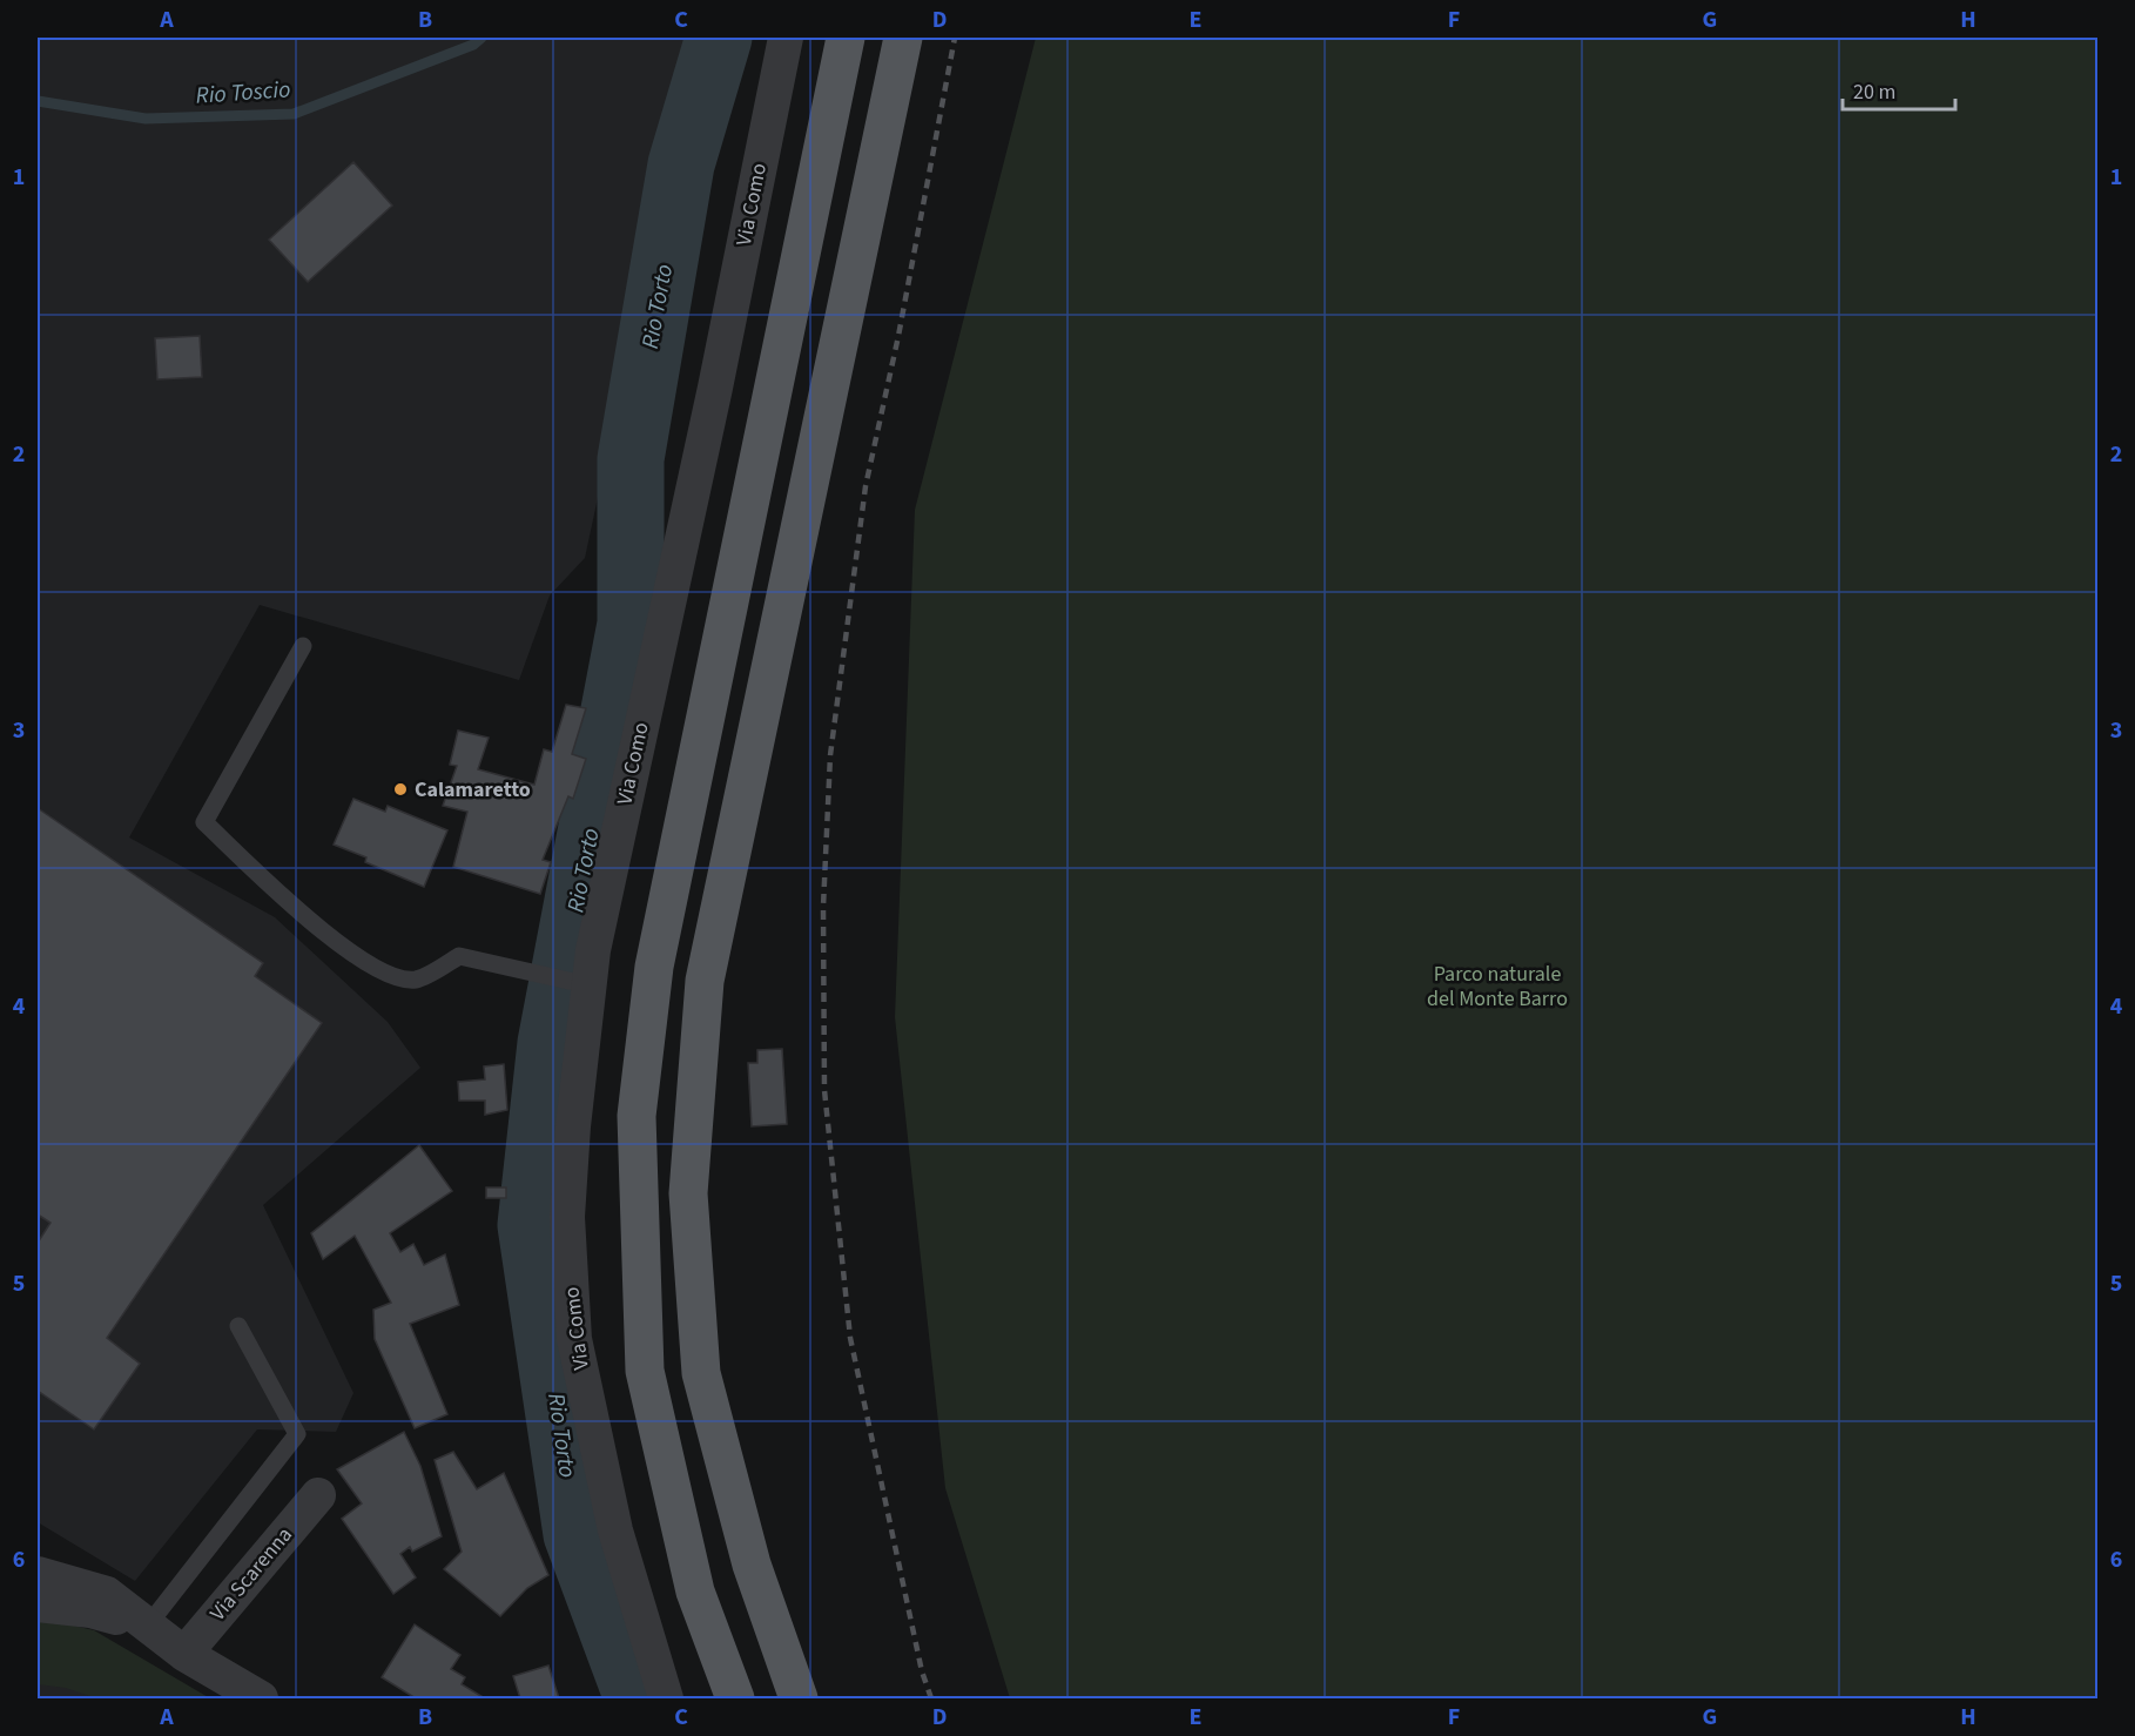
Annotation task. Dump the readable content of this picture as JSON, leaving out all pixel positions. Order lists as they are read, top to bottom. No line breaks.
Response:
{"streets":{"street":["Via Como","Via Scarenna"]},"water":["Rio Toscio","Rio Torto"],"parks":["Parco naturale del Monte Barro"],"places":["Calamaretto"],"scale_bar":"20 m","grid":{"columns":["A","B","C","D","E","F","G","H"],"rows":["1","2","3","4","5","6"]}}
